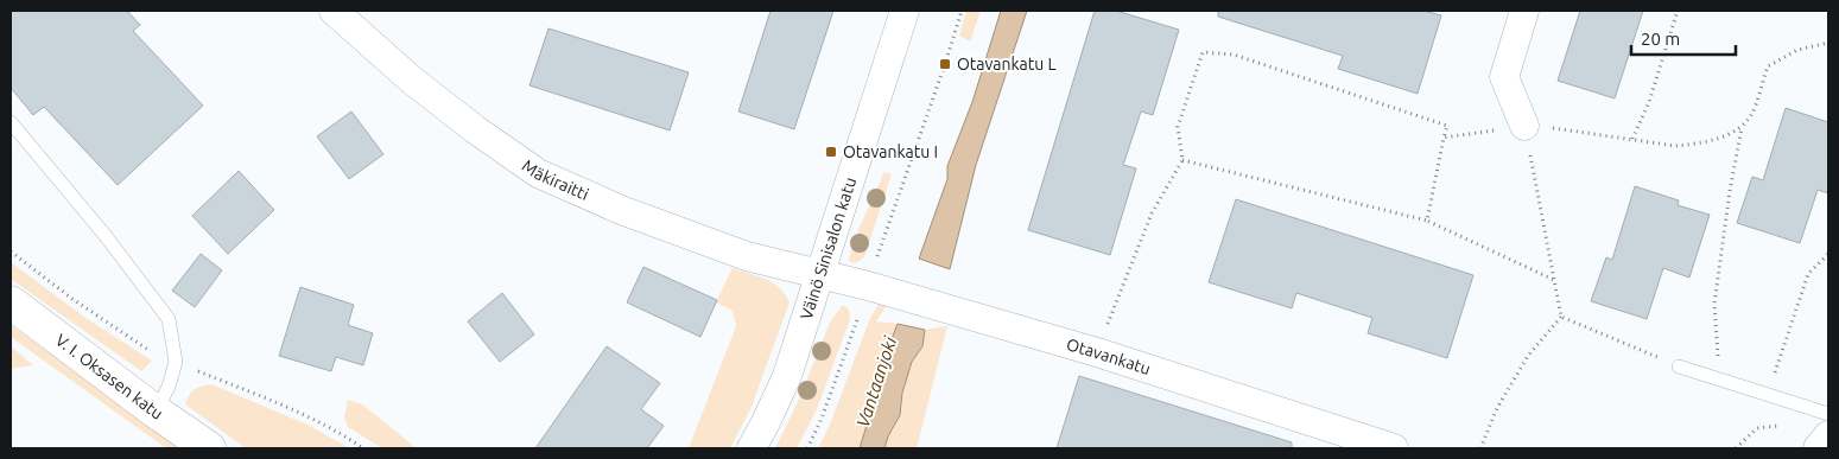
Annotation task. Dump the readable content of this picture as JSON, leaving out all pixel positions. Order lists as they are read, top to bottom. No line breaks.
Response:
{"streets":{"street":["Mäkiraitti","Väinö Sinisalon katu","Otavankatu","V. I. Oksasen katu"]},"crossings":[["Mäkiraitti","Väinö Sinisalon katu"],["Mäkiraitti","Otavankatu"],["Väinö Sinisalon katu","Otavankatu"]],"water":["Vantaanjoki"],"places":{"transit":["Otavankatu L","Otavankatu I"]},"scale_bar":"20 m"}
